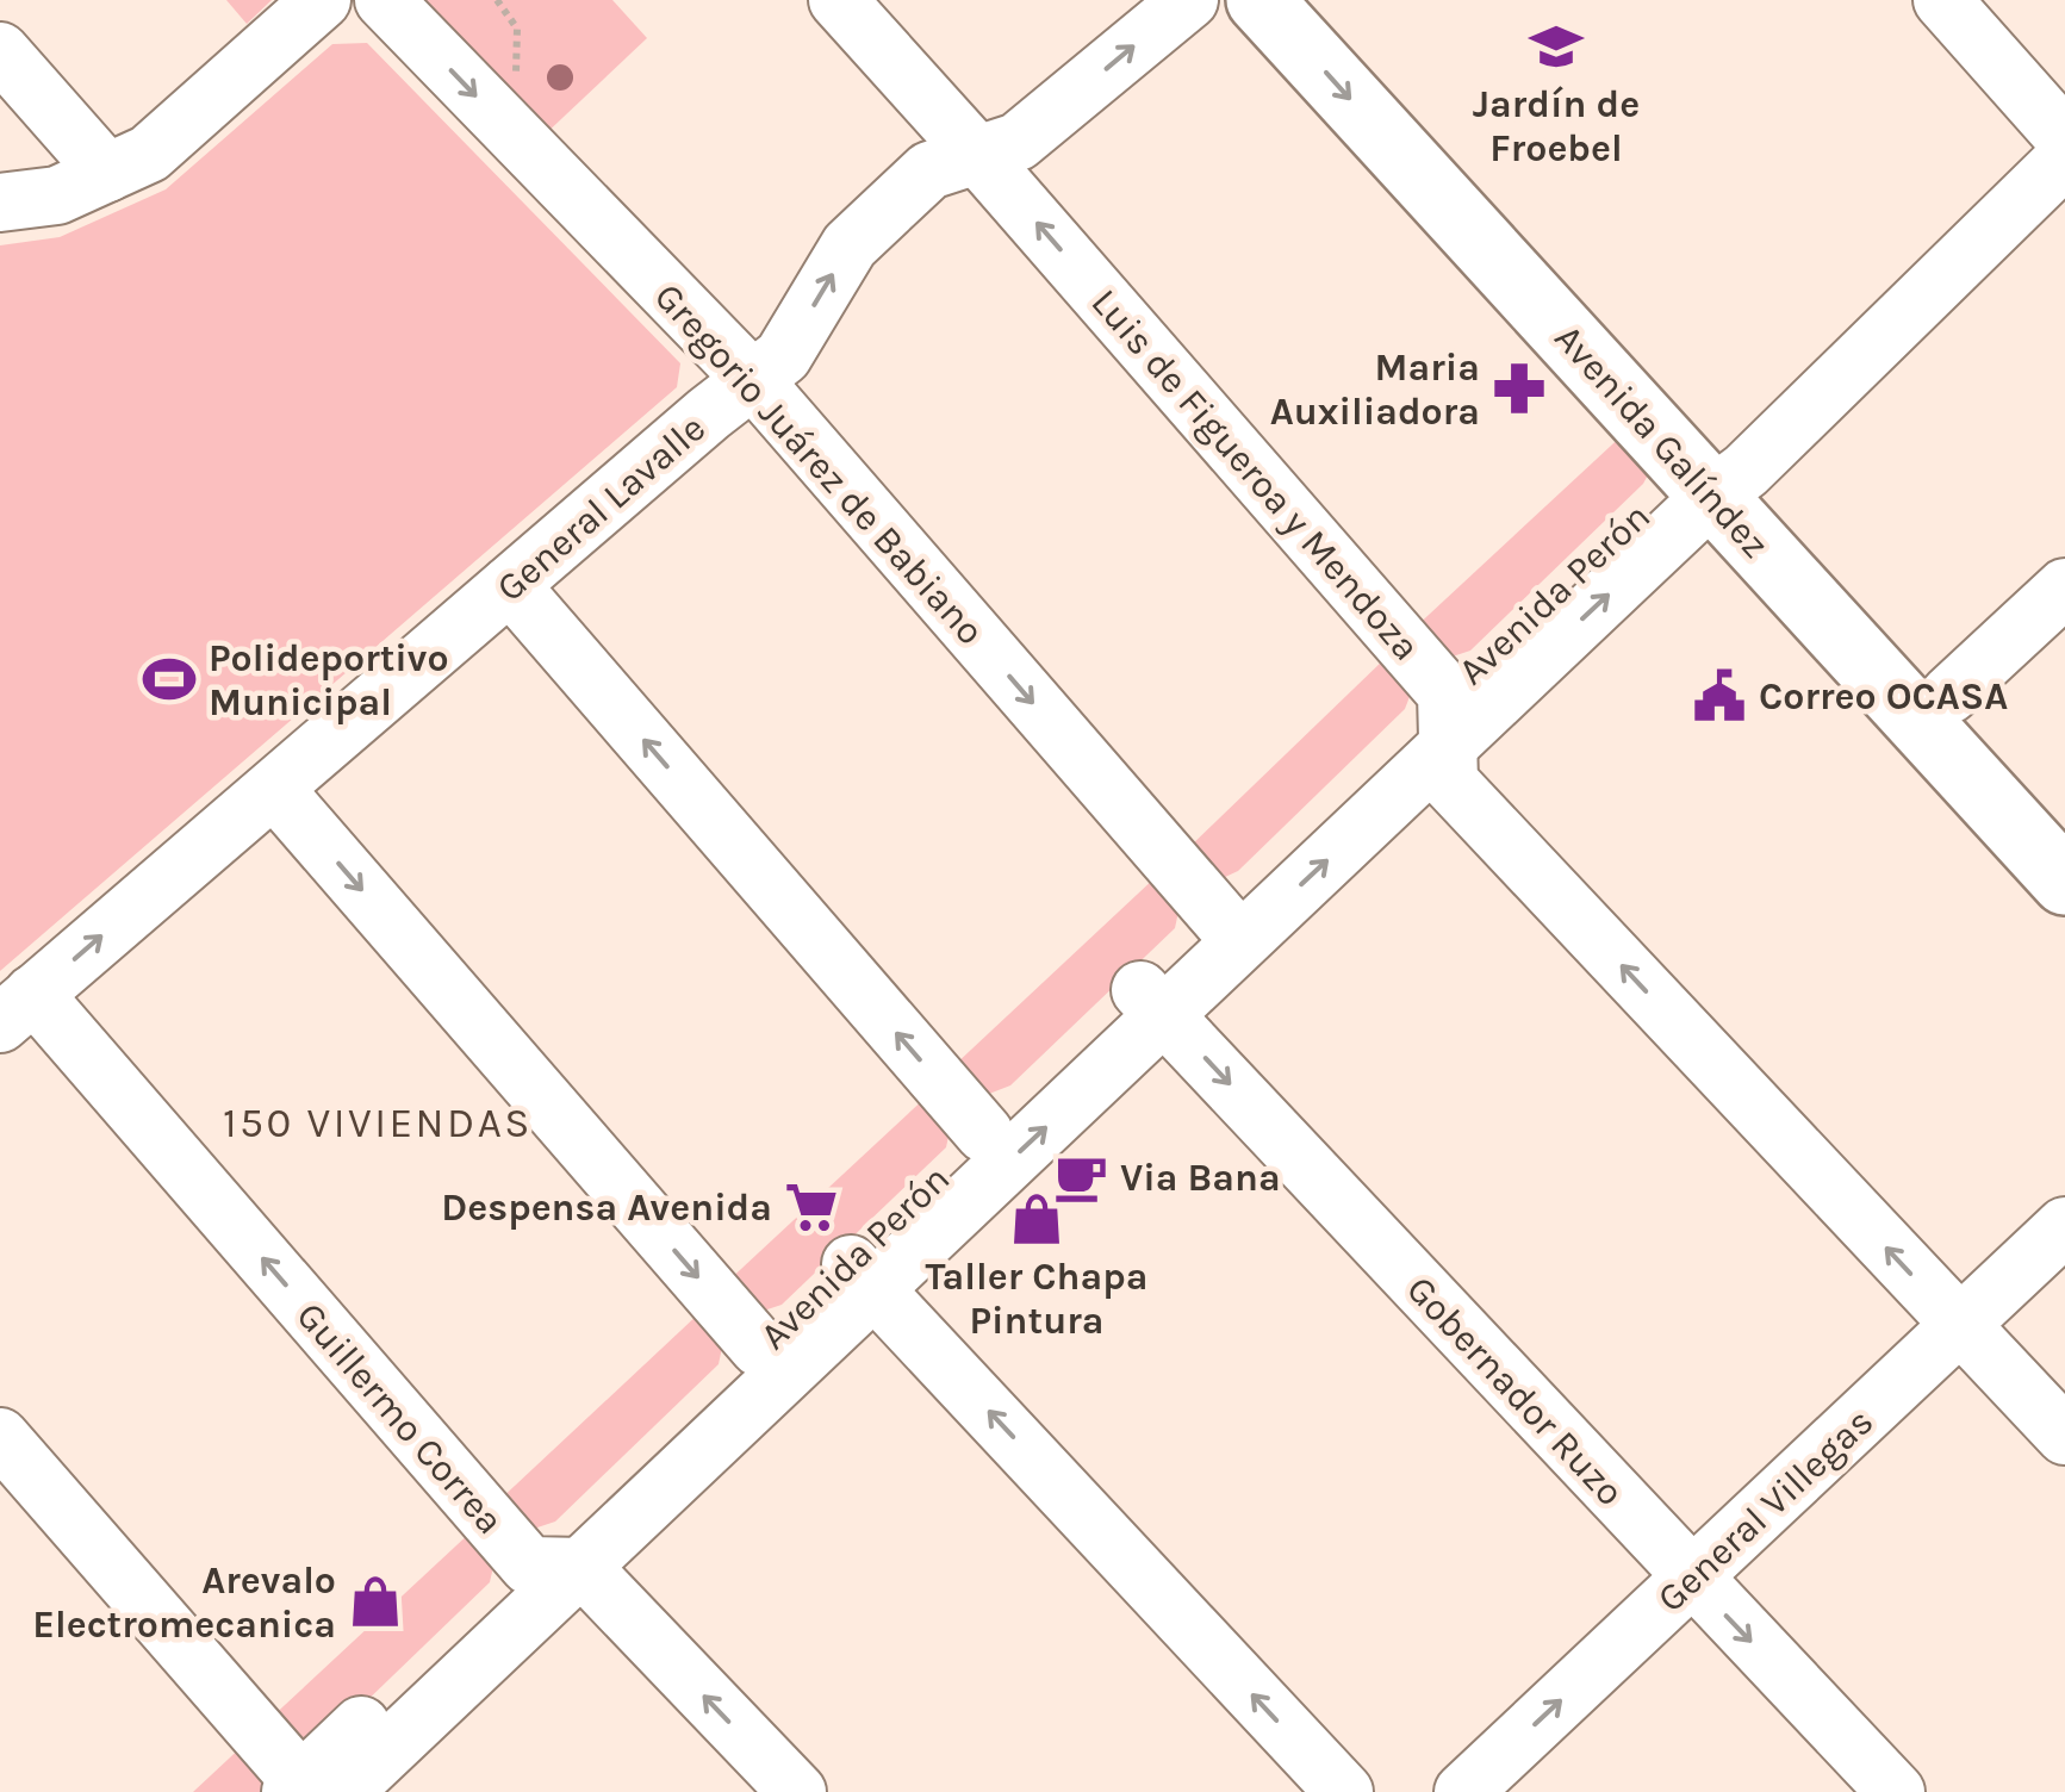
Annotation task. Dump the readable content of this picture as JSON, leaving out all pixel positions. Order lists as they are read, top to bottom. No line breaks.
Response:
{"streets":{"main road":["Avenida Galíndez"],"street":["Gregorio Juárez de Babiano","Luis de Figueroa y Mendoza","General Lavalle","Avenida Perón","Gobernador Ruzo","Guillermo Correa","General Villegas"]},"crossings":[["Avenida Galíndez","Avenida Perón"],["Gregorio Juárez de Babiano","General Lavalle"],["Gregorio Juárez de Babiano","Avenida Perón"],["Luis de Figueroa y Mendoza","General Lavalle"],["Luis de Figueroa y Mendoza","Avenida Perón"],["Luis de Figueroa y Mendoza","General Villegas"],["General Lavalle","Guillermo Correa"],["Avenida Perón","Gobernador Ruzo"],["Avenida Perón","Guillermo Correa"],["Gobernador Ruzo","General Villegas"]],"one_way":["Luis de Figueroa y Mendoza","General Lavalle","General Villegas"],"districts":["150 VIVIENDAS"],"places":{"school or university":["Jardín de Froebel"],"pharmacy":["Maria Auxiliadora"],"sports":["Polideportivo Municipal"],"public building":["Correo OCASA"],"cafe":["Via Bana"],"supermarket":["Despensa Avenida"],"shop":["Taller Chapa Pintura","Arevalo Electromecanica"]}}
